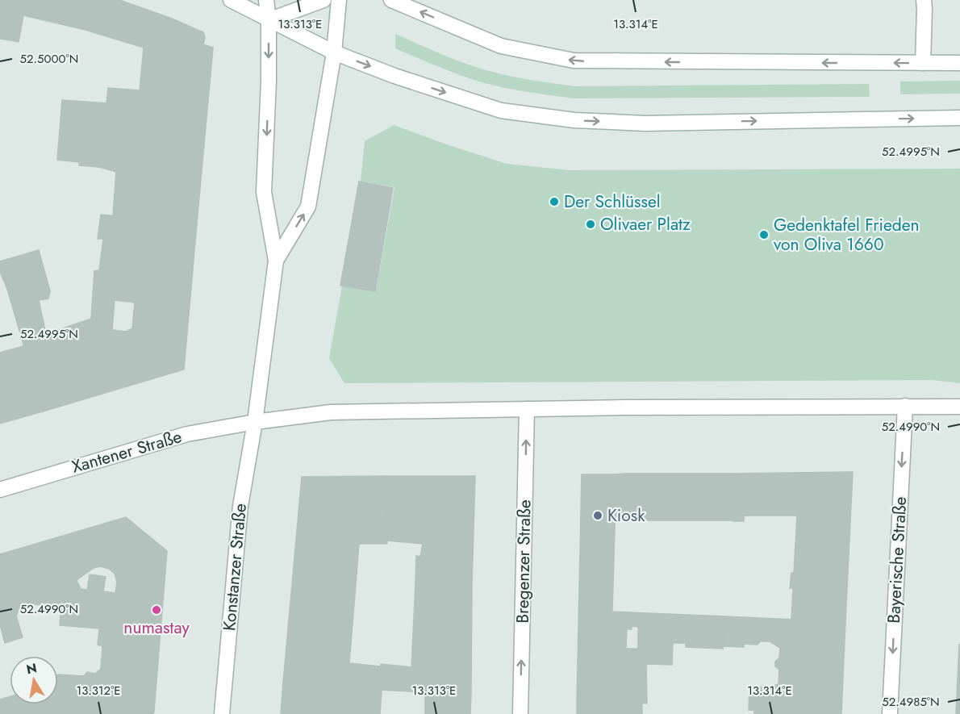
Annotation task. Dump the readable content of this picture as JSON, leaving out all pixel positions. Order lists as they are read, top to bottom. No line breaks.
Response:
{"streets":{"main road":["Xantener Straße","Bayerische Straße","Bregenzer Straße","Konstanzer Straße"]},"crossings":[["Xantener Straße","Konstanzer Straße"]],"one_way":["Bayerische Straße","Bregenzer Straße"],"places":["Der Schlüssel","Olivaer Platz","Gedenktafel Frieden von Oliva 1660","Kiosk","numastay"],"north":"top","coordinates":["13.314°E","13.313°E","52.5000°N","52.4995°N","52.4990°N","13.312°E","52.4985°N"]}
